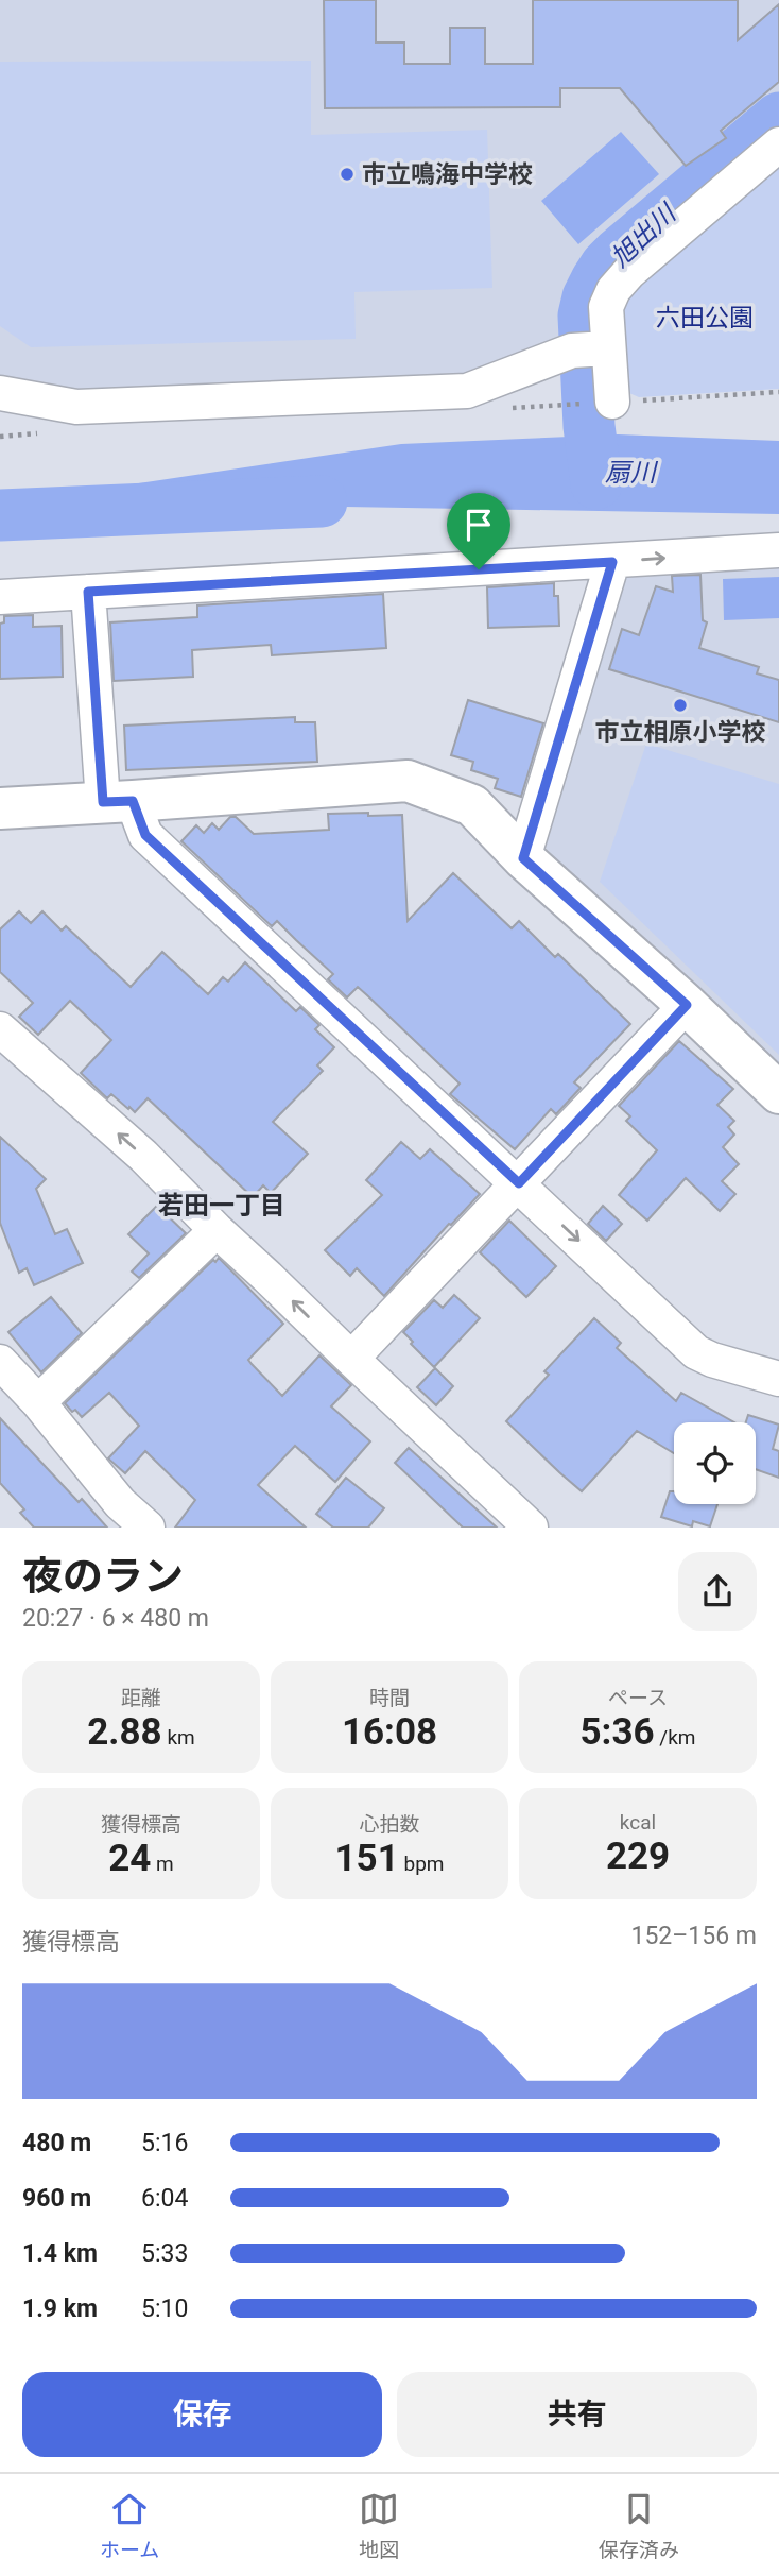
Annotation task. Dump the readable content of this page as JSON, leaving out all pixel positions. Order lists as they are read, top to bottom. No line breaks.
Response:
{"districts":["若田一丁目"],"water":["旭出川","扇川"],"parks":["六田公園"],"places":["市立鳴海中学校","市立相原小学校"],"page":{"heading":["夜のラン","20:27 · 6 × 480 m"],"stats":[["距離","2.88 km"],["時間","16:08"],["ペース","5:36 /km"],["獲得標高","24 m"],["心拍数","151 bpm"],["kcal","229"]],"chart":["獲得標高","152–156 m"],"list":[{"name":"480 m","note":"5:16"},{"name":"960 m","note":"6:04"},{"name":"1.4 km","note":"5:33"},{"name":"1.9 km","note":"5:10"}],"buttons":["保存","共有"],"tabs":["ホーム","地図","保存済み"]}}
